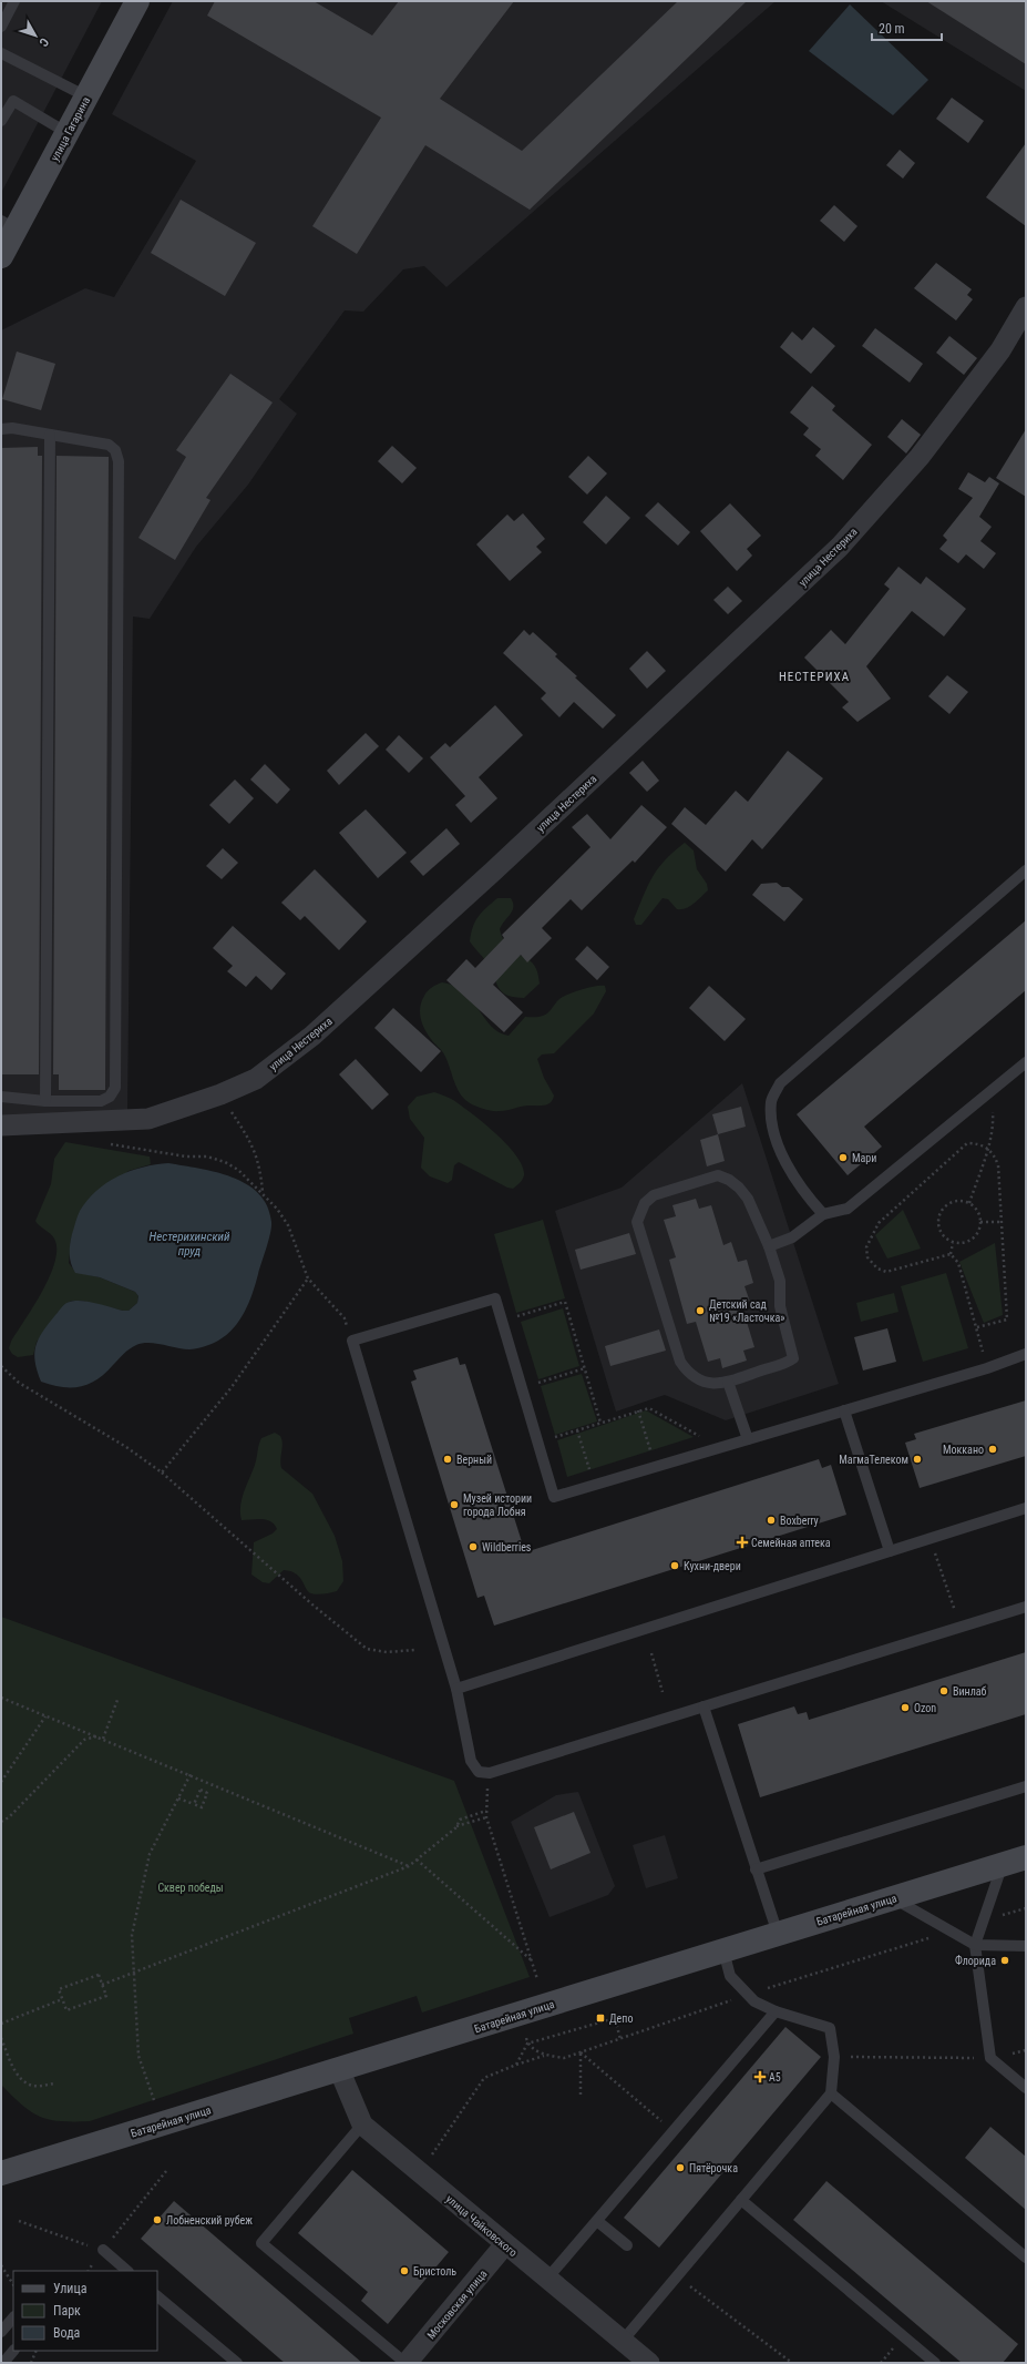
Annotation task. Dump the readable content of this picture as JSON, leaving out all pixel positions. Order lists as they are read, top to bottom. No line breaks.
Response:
{"streets":{"main road":["улица Гагарина","Батарейная улица"],"street":["улица Нестериха","улица Чайковского","Московская улица"]},"crossings":[["Батарейная улица","улица Чайковского"],["улица Чайковского","Московская улица"]],"districts":["НЕСТЕРИХА"],"water":["Нестерихинский пруд"],"parks":["Сквер победы"],"places":{"other":["Мари","Детский сад №19 «Ласточка»","Моккано","Верный","МагмаТелеком","Музей истории города Лобня","Boxberry","Wildberries","Кухни-двери","Винлаб","Ozon","Флорида","Пятёрочка","Лобненский рубеж","Бристоль"],"health":["Семейная аптека","А5"],"transit":["Депо"]},"legend":["Улица","Парк","Вода"],"scale_bar":"20 m","north":"bottom right"}
